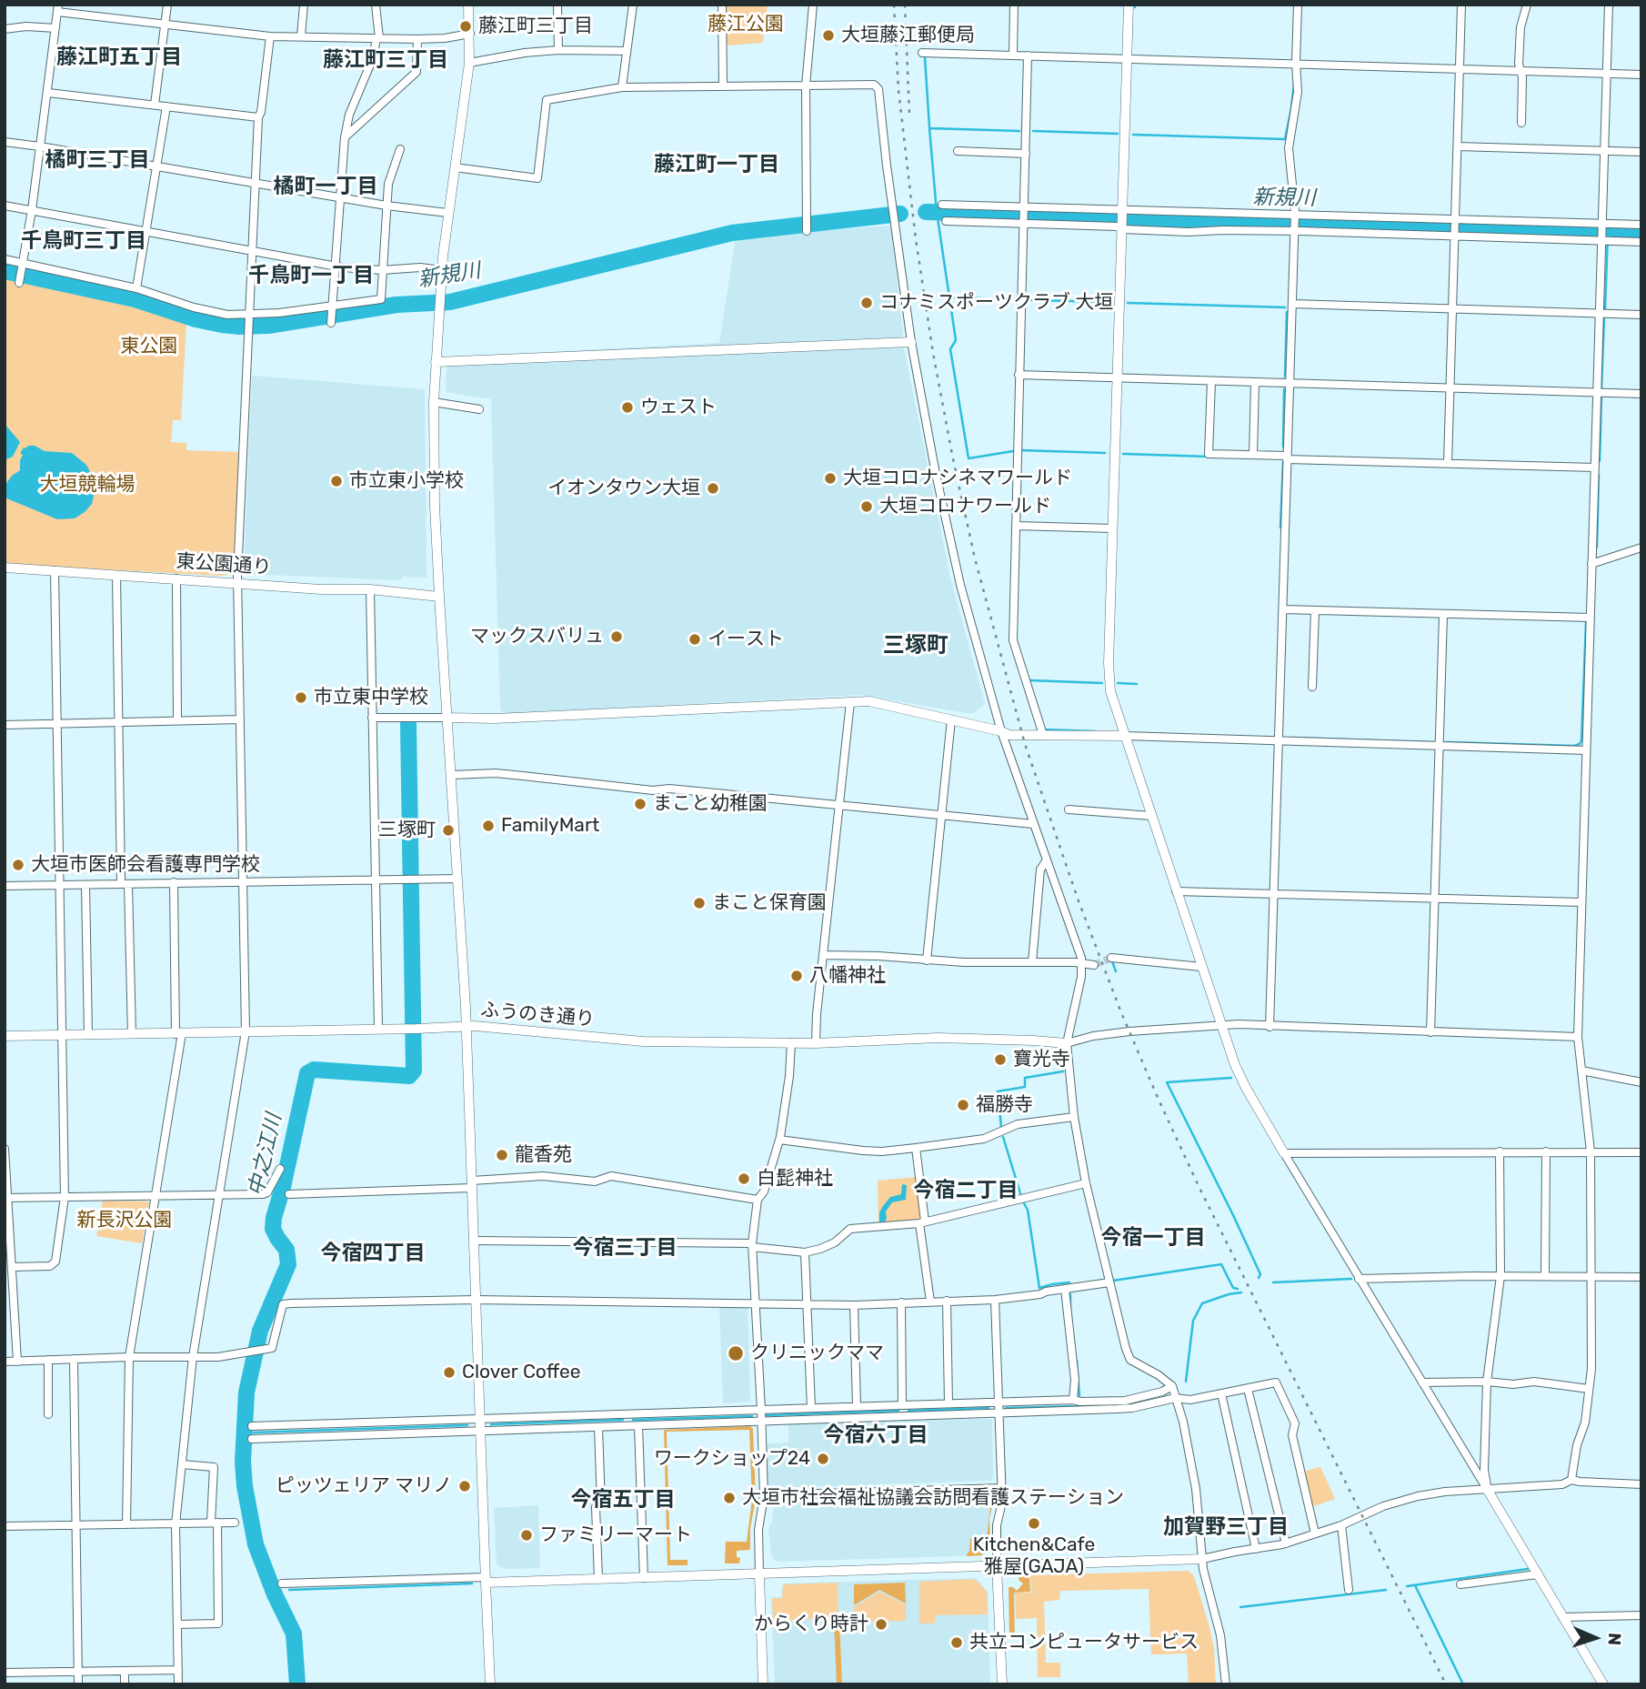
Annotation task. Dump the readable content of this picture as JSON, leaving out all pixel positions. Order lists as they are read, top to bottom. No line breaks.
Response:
{"streets":{"street":["東公園通り","ふうのき通り"]},"districts":["藤江町五丁目","藤江町三丁目","橘町三丁目","藤江町一丁目","橘町一丁目","千鳥町三丁目","千鳥町一丁目","三塚町","今宿二丁目","今宿一丁目","今宿三丁目","今宿四丁目","今宿六丁目","今宿五丁目","加賀野三丁目"],"water":["新規川","中之江川"],"parks":["藤江公園","東公園","大垣競輪場","新長沢公園"],"places":["藤江町三丁目","大垣藤江郵便局","コナミスポーツクラブ 大垣","ウェスト","大垣コロナシネマワールド","市立東小学校","イオンタウン大垣","大垣コロナワールド","マックスバリュ","イースト","市立東中学校","まこと幼稚園","FamilyMart","三塚町","大垣市医師会看護専門学校","まこと保育園","八幡神社","寶光寺","福勝寺","龍香苑","白髭神社","クリニックママ","Clover Coffee","ワークショップ24","ピッツェリア マリノ","大垣市社会福祉協議会訪問看護ステーション","Kitchen&Cafe 雅屋(GAJA)","ファミリーマート","からくり時計","共立コンピュータサービス"],"north":"right"}
